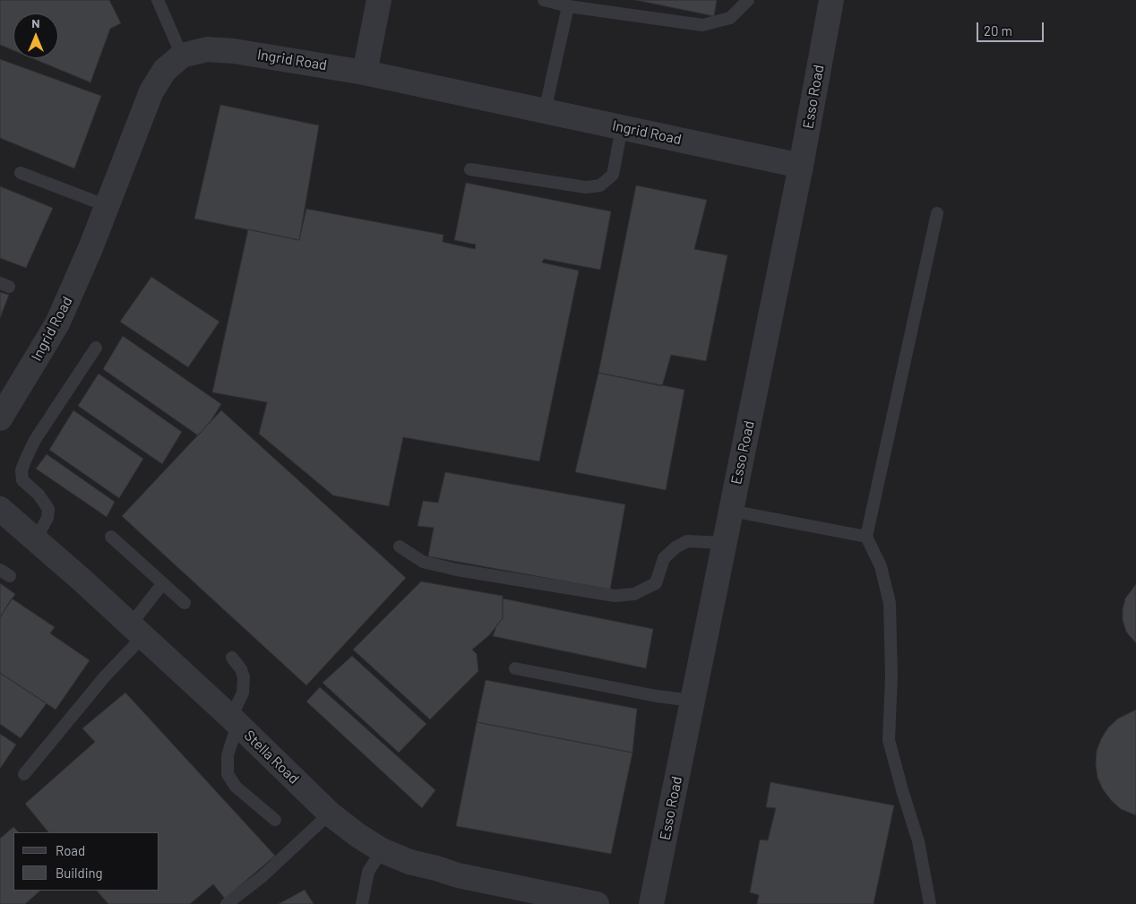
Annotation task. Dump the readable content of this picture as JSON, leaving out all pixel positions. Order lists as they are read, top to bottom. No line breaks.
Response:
{"streets":{"street":["Ingrid Road","Esso Road","Stella Road"]},"crossings":[["Ingrid Road","Esso Road"]],"legend":["Road","Building"],"scale_bar":"20 m","north":"top"}
